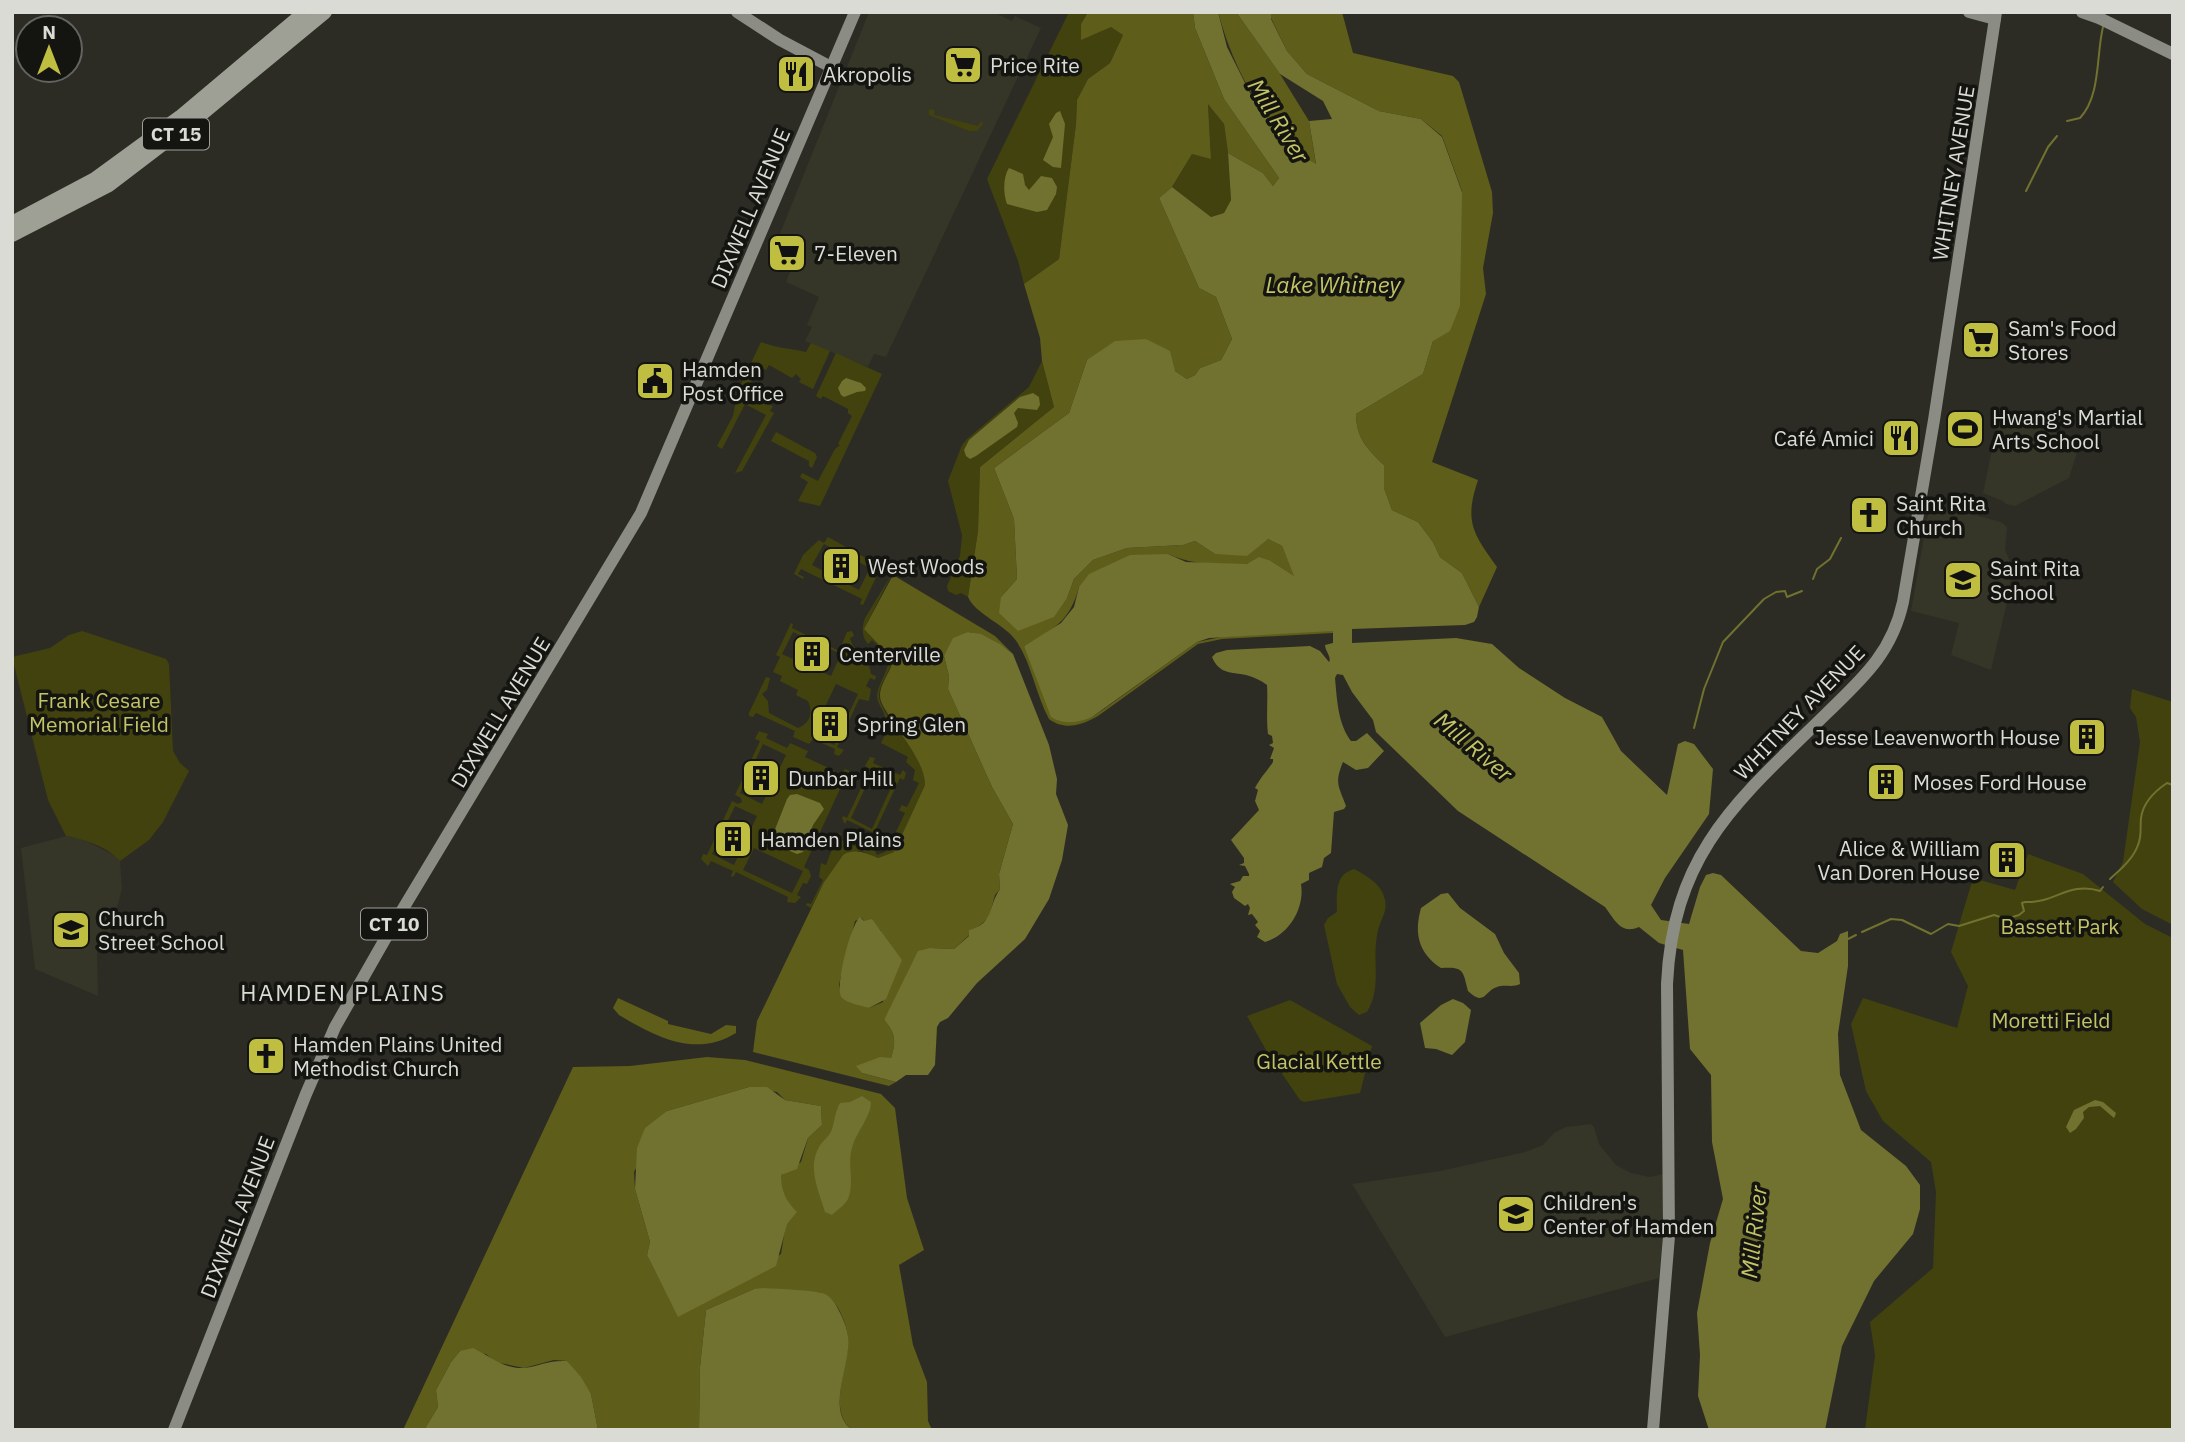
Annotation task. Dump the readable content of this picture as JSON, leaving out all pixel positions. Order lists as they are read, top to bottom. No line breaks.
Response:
{"streets":{"highway":["CT 15"],"main road":["WHITNEY AVENUE","DIXWELL AVENUE","CT 10"]},"districts":["HAMDEN PLAINS"],"water":["Mill River","Lake Whitney"],"parks":["Frank Cesare Memorial Field","Bassett Park","Moretti Field","Glacial Kettle"],"places":{"supermarket":["Price Rite","7-Eleven","Sam's Food Stores"],"restaurant":["Akropolis","Café Amici"],"public building":["Hamden Post Office"],"sports":["Hwang's Martial Arts School"],"church":["Saint Rita Church","Hamden Plains United Methodist Church"],"building":["West Woods","Centerville","Spring Glen","Jesse Leavenworth House","Dunbar Hill","Moses Ford House","Hamden Plains","Alice & William Van Doren House"],"school or university":["Saint Rita School","Church Street School","Children's Center of Hamden"]},"north":"top"}
